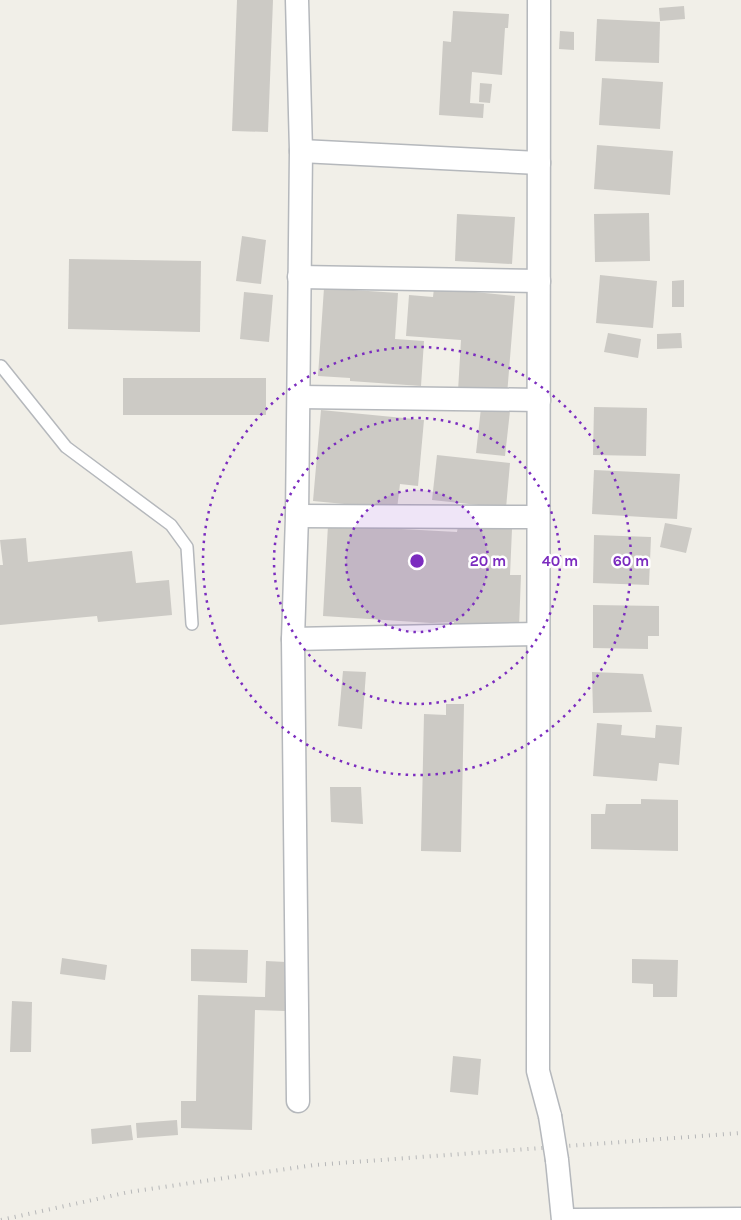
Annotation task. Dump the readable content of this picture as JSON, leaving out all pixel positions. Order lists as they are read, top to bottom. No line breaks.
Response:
{"rings":["20 m","40 m","60 m"]}
